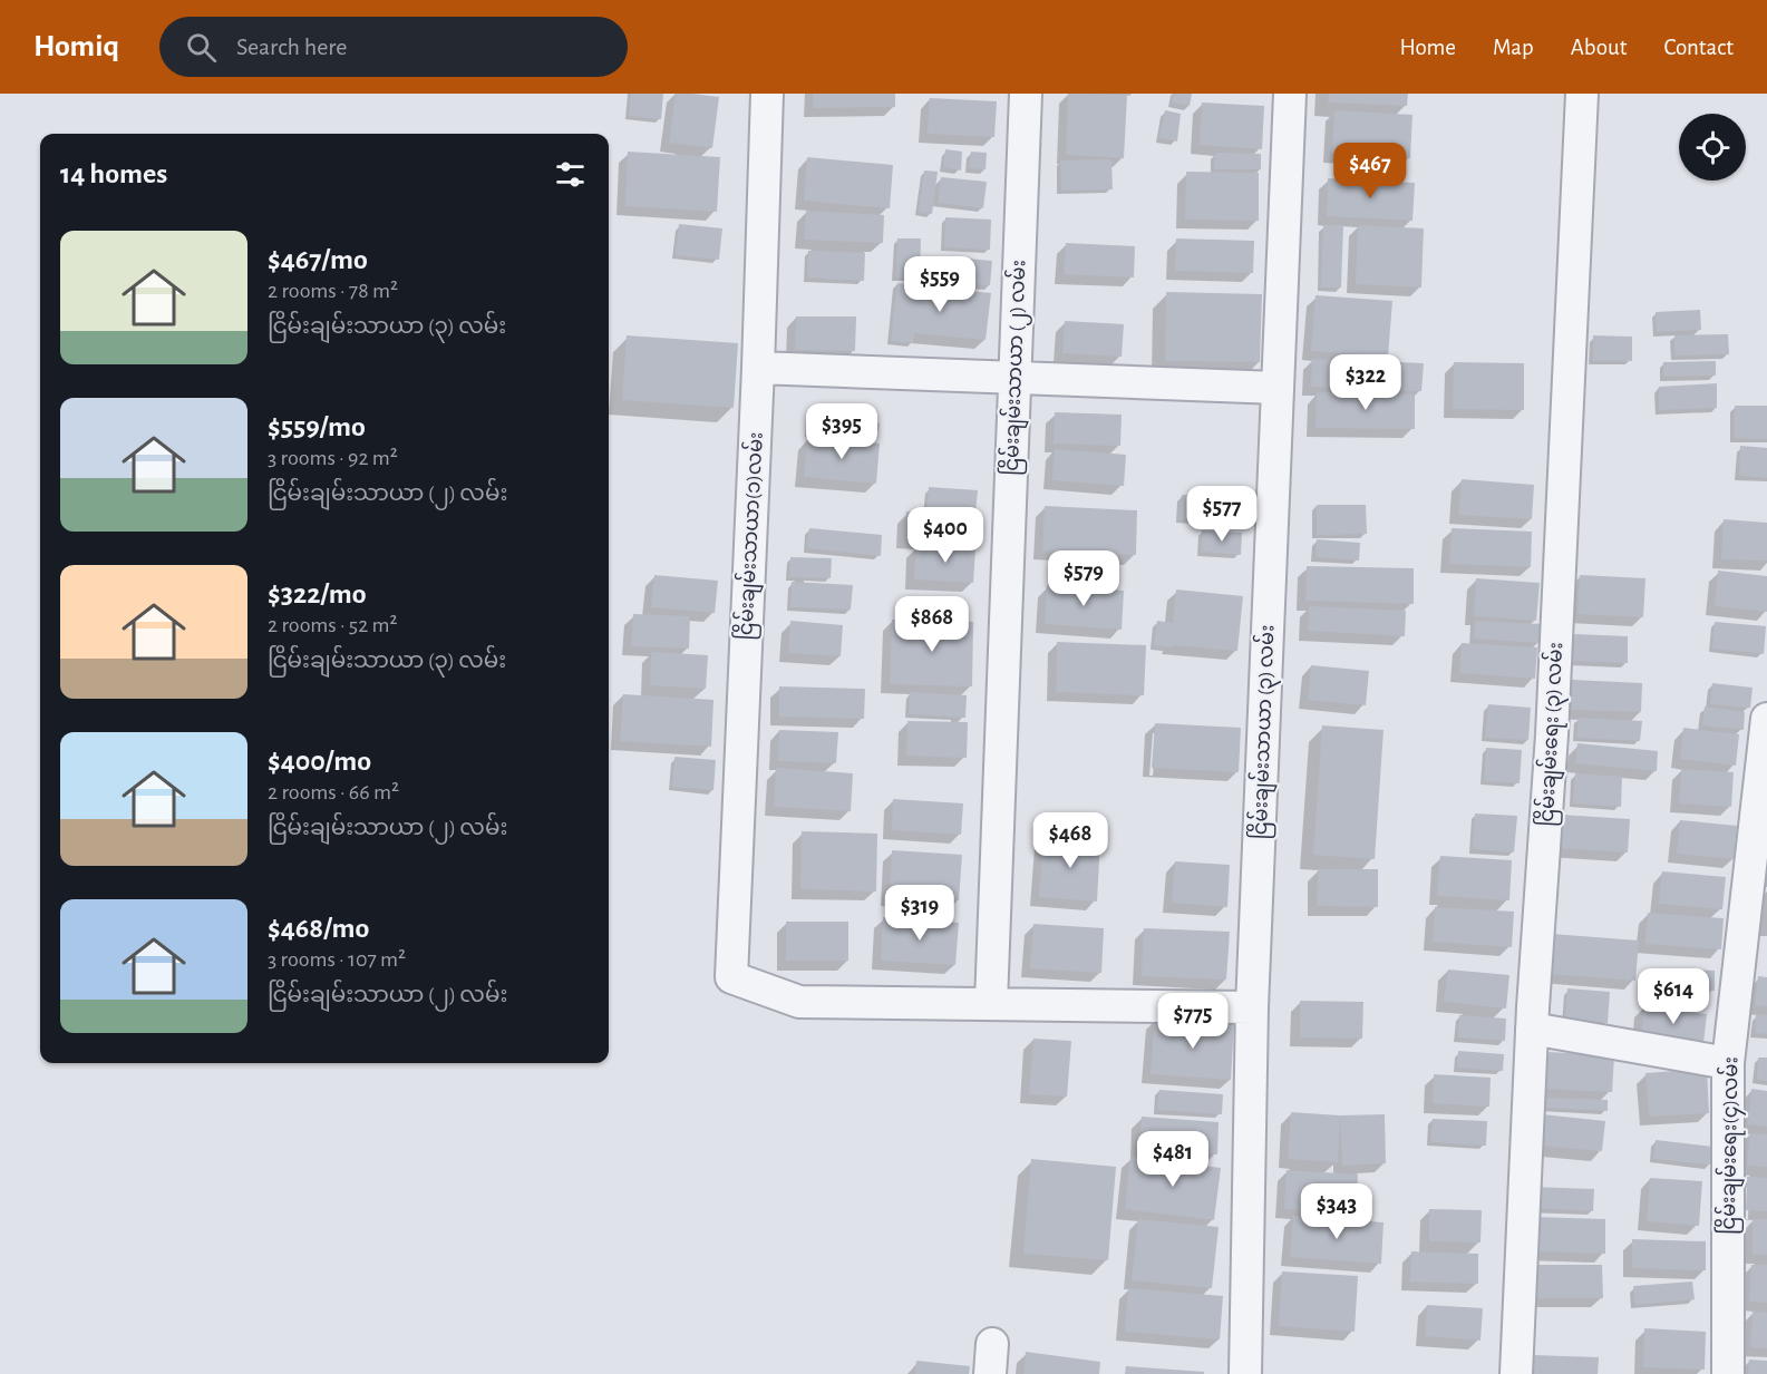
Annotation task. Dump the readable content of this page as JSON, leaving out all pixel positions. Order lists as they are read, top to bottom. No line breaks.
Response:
{"streets":{"street":["ငြိမ်းချမ်းသာယာ (၂) လမ်း","ငြိမ်းချမ်းသာယာ(၁)လမ်း","ငြိမ်းချမ်းသာယာ (၃) လမ်း","ငြိမ်းချမ်းရေး (၃) လမ်း","ငြိမ်းချမ်းရေး(၄)လမ်း"]},"crossings":[["ငြိမ်းချမ်းသာယာ (၂) လမ်း","ငြိမ်းချမ်းသာယာ(၁)လမ်း"]],"page":{"header":"Homiq","search":"Search here","nav":["Home","Map","About","Contact"],"heading":"14 homes","price":["$467","$559","$322","$395","$577","$400","$579","$868","$468","$319","$614","$775","$481","$343"],"list":[{"name":"$467/mo","note":"2 rooms · 78 m² · ငြိမ်းချမ်းသာယာ (၃) လမ်း"},{"name":"$559/mo","note":"3 rooms · 92 m² · ငြိမ်းချမ်းသာယာ (၂) လမ်း"},{"name":"$322/mo","note":"2 rooms · 52 m² · ငြိမ်းချမ်းသာယာ (၃) လမ်း"},{"name":"$400/mo","note":"2 rooms · 66 m² · ငြိမ်းချမ်းသာယာ (၂) လမ်း"},{"name":"$468/mo","note":"3 rooms · 107 m² · ငြိမ်းချမ်းသာယာ (၂) လမ်း"}]}}
